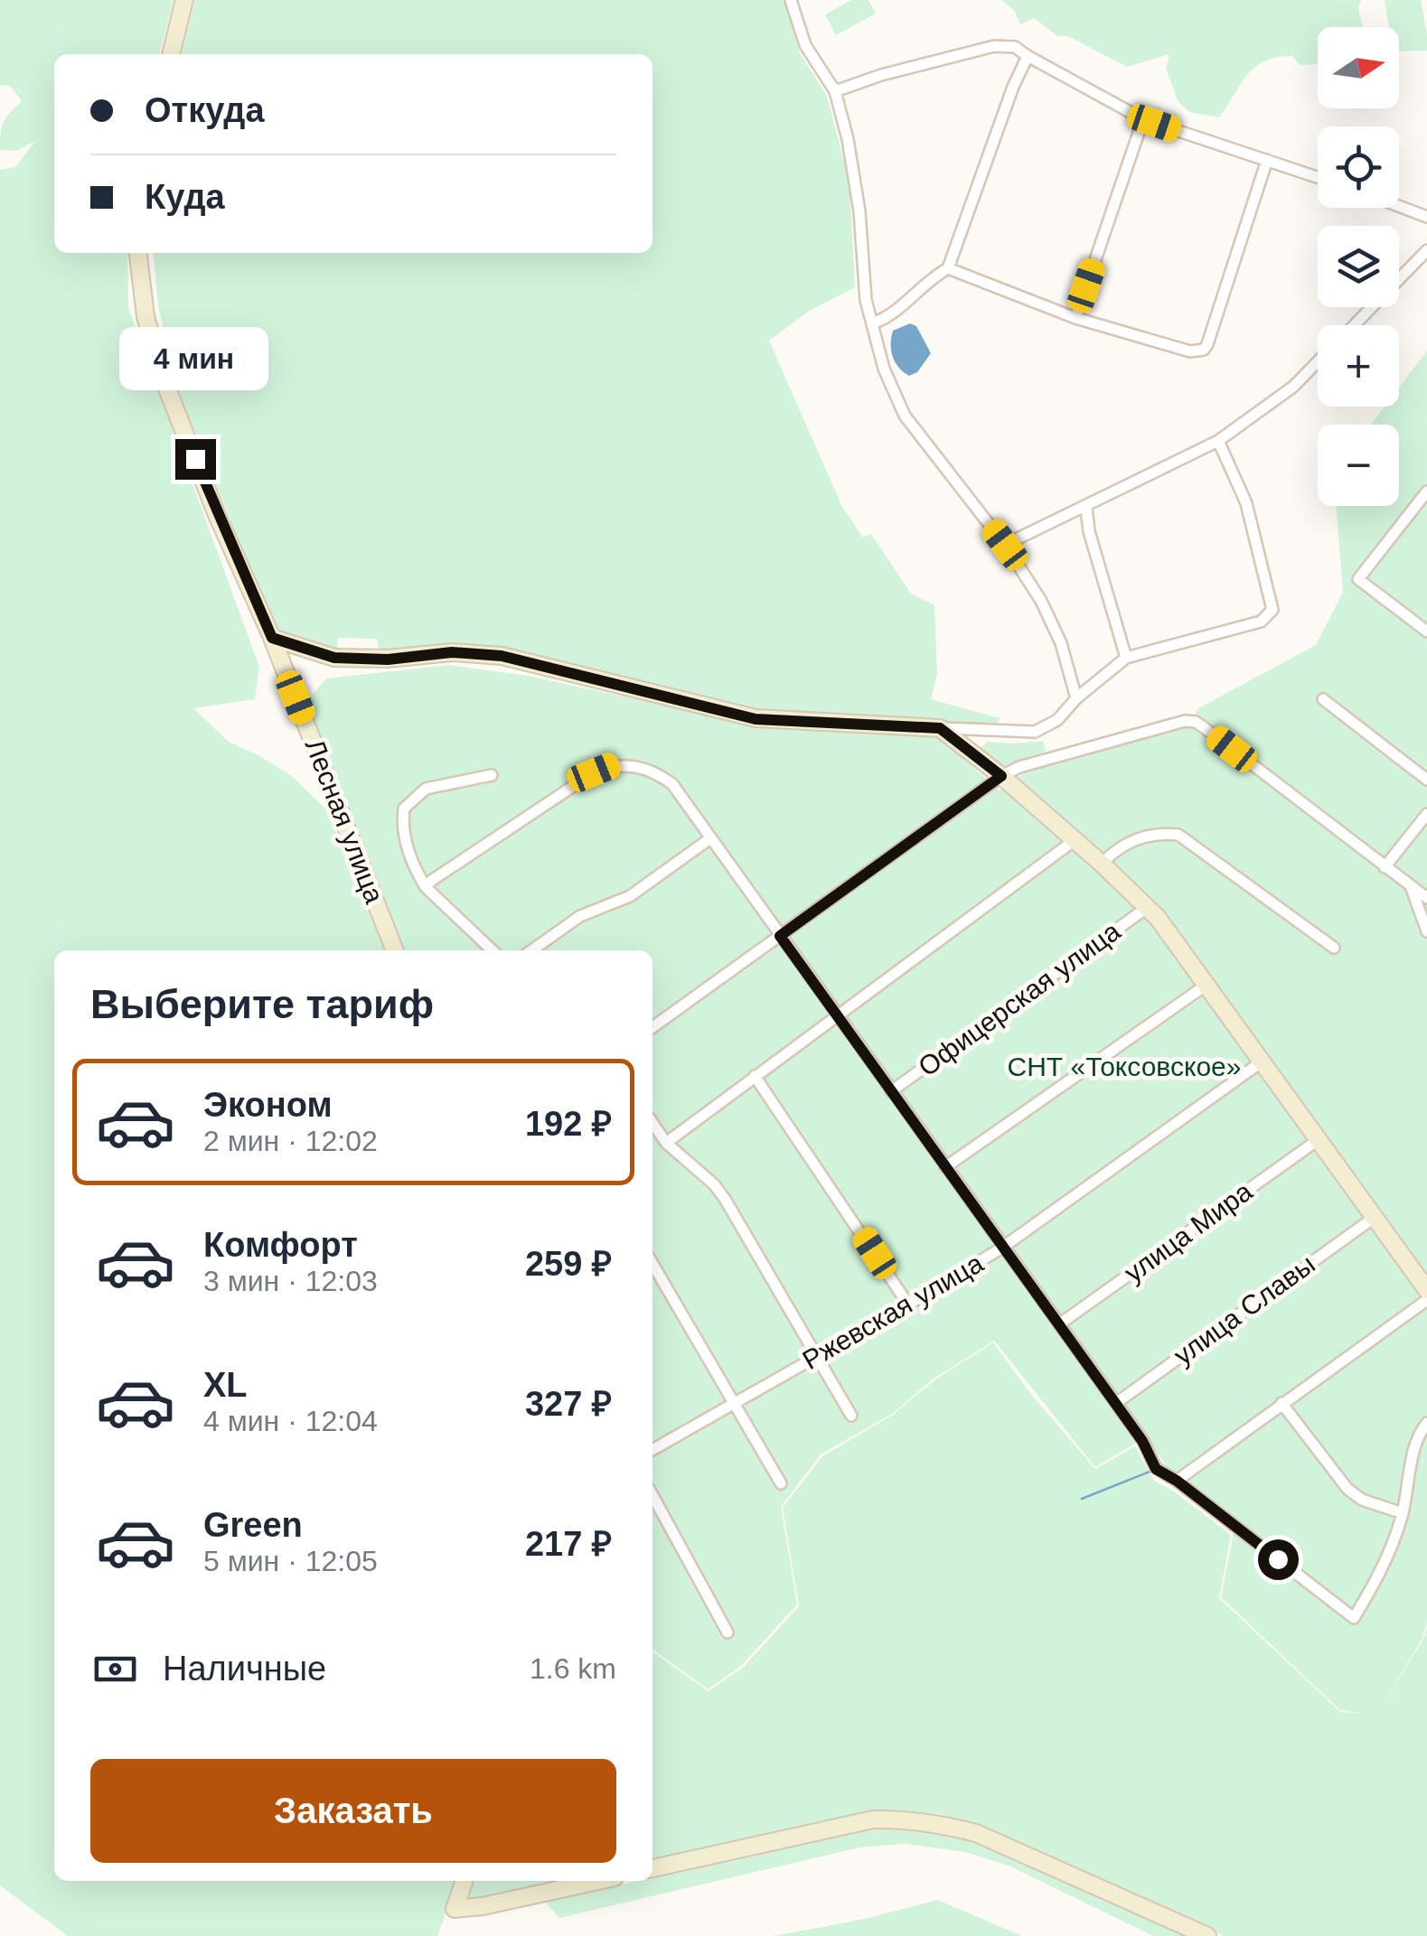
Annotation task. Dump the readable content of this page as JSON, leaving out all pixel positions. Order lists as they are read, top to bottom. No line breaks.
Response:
{"streets":{"street":["Лесная улица","Офицерская улица","улица Мира","улица Славы","Ржевская улица"]},"parks":["СНТ «Токсовское»"],"north":"right","page":{"map_buttons":["+","−"],"banner":["Откуда","Куда"],"bubble":"4 мин","heading":"Выберите тариф","list":[{"name":"Эконом","note":"2 мин · 12:02","value":"192 ₽"},{"name":"Комфорт","note":"3 мин · 12:03","value":"259 ₽"},{"name":"XL","note":"4 мин · 12:04","value":"327 ₽"},{"name":"Green","note":"5 мин · 12:05","value":"217 ₽"}],"pay":["Наличные","1.6 km"],"buttons":"Заказать"}}
